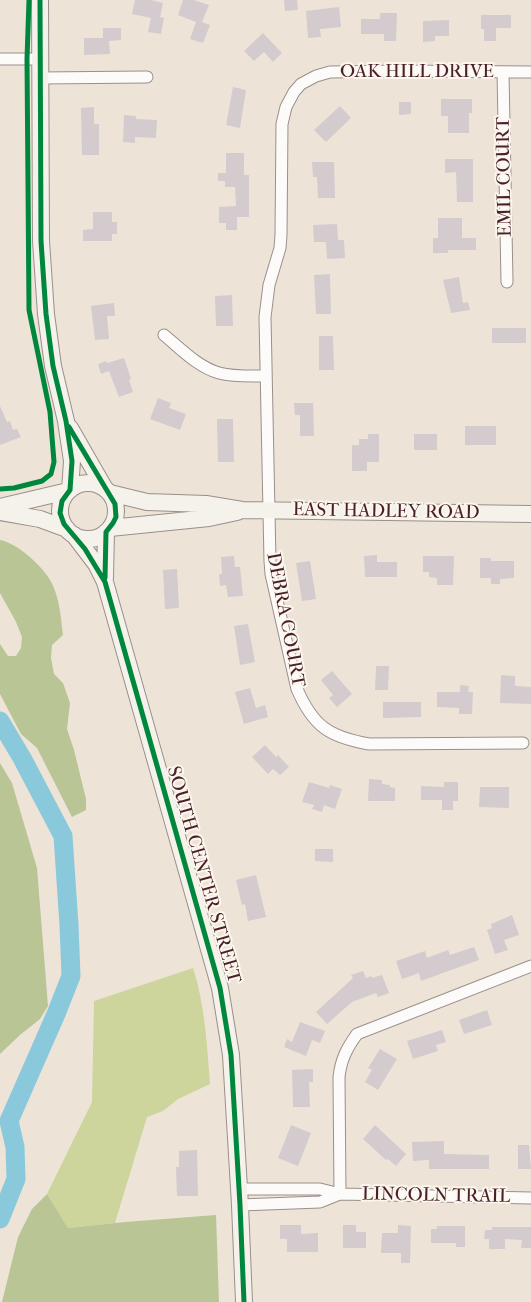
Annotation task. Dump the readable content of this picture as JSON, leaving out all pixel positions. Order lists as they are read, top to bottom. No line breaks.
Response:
{"streets":{"main road":["EAST HADLEY ROAD","SOUTH CENTER STREET"],"street":["OAK HILL DRIVE","EMIL COURT","DEBRA COURT","LINCOLN TRAIL"]},"crossings":[["OAK HILL DRIVE","EMIL COURT"],["OAK HILL DRIVE","DEBRA COURT"],["EAST HADLEY ROAD","DEBRA COURT"],["EAST HADLEY ROAD","SOUTH CENTER STREET"],["SOUTH CENTER STREET","LINCOLN TRAIL"]]}
